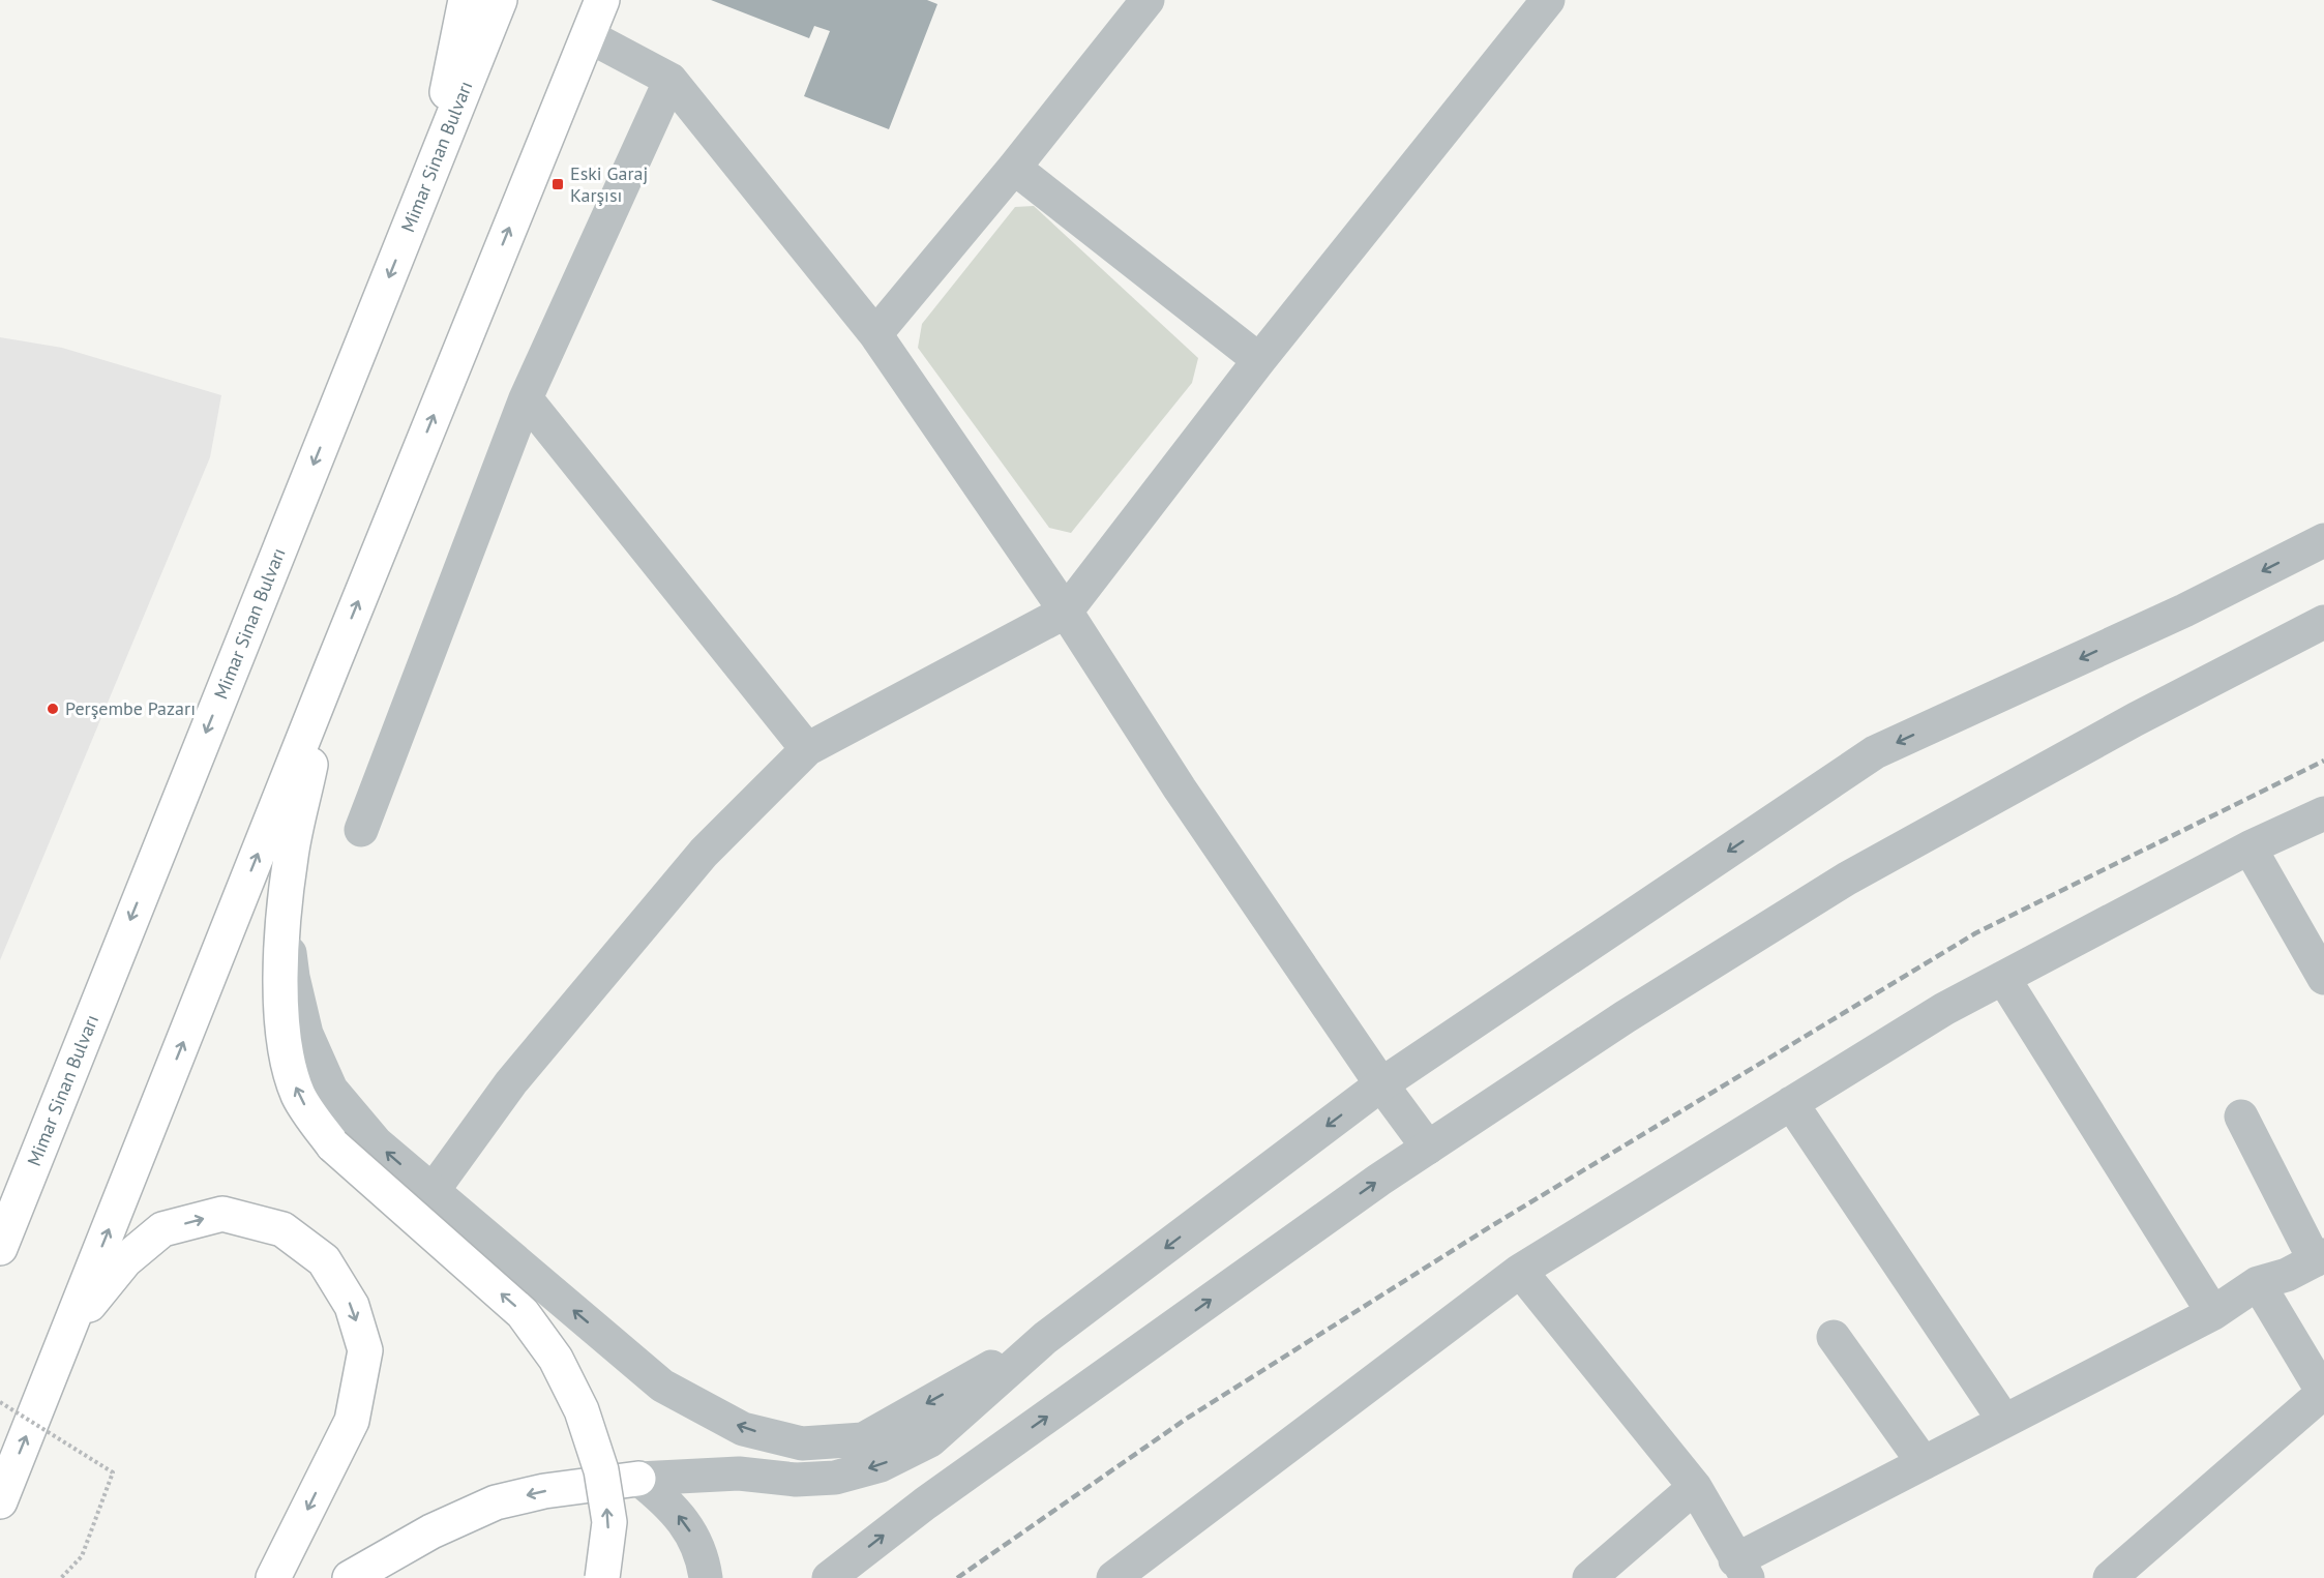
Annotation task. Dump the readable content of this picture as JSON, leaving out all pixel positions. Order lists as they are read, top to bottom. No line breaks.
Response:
{"streets":{"main road":["Mimar Sinan Bulvarı"]},"places":{"transit":["Eski Garaj Karşısı"],"other":["Perşembe Pazarı"]}}
